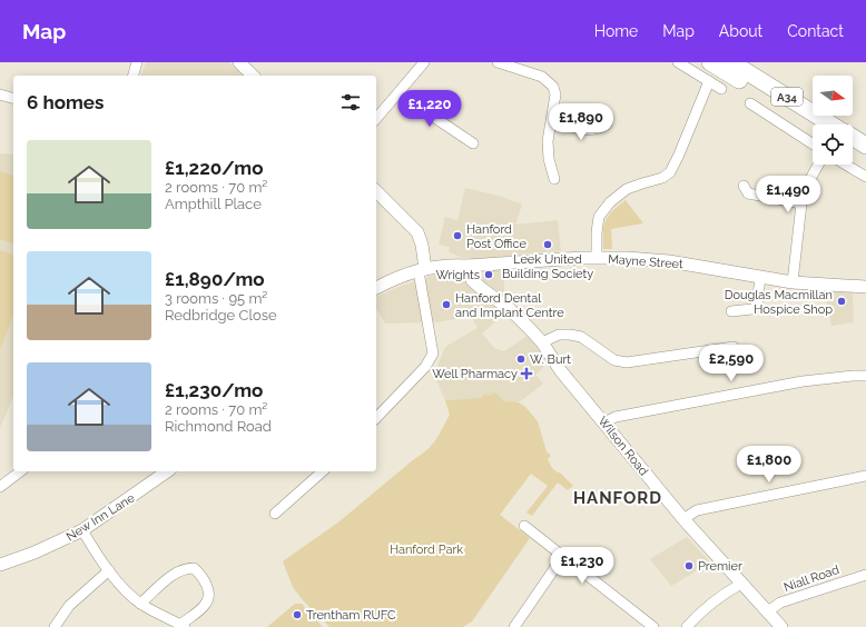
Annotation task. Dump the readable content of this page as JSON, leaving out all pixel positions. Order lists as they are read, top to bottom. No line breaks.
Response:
{"streets":{"highway":["A34"],"street":["Mayne Street","Wilson Road","New Inn Lane","Niall Road"]},"crossings":[["Mayne Street","Wilson Road"],["Wilson Road","Niall Road"]],"districts":["HANFORD"],"parks":["Hanford Park"],"places":{"other":["Hanford Post Office","Leek United Building Society","Wrights","Douglas Macmillan Hospice Shop","Hanford Dental and Implant Centre","W. Burt","Premier","Trentham RUFC"],"health":["Well Pharmacy"]},"north":"right","page":{"header":"Map","nav":["Home","Map","About","Contact"],"heading":"6 homes","price":["£1,220","£1,890","£1,490","£2,590","£1,800","£1,230"],"list":[{"name":"£1,220/mo","note":"2 rooms · 70 m² · Ampthill Place"},{"name":"£1,890/mo","note":"3 rooms · 95 m² · Redbridge Close"},{"name":"£1,230/mo","note":"2 rooms · 70 m² · Richmond Road"}]}}
